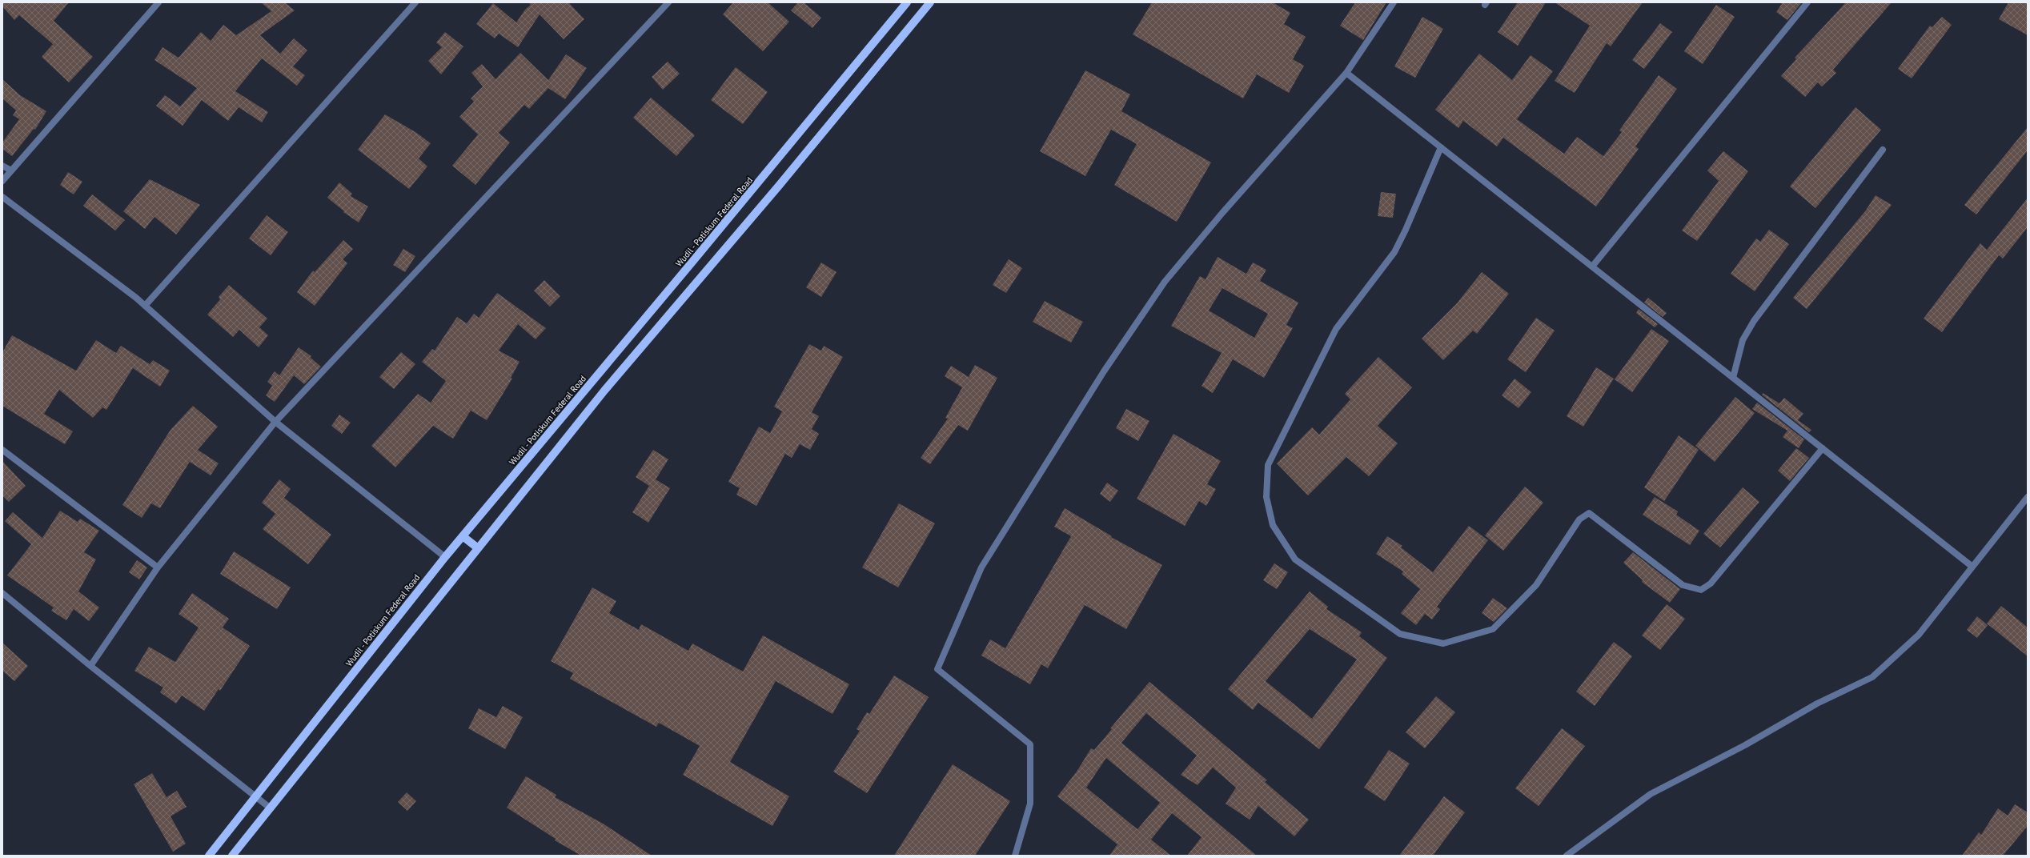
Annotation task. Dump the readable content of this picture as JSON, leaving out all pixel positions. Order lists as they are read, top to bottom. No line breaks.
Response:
{"streets":{"main road":["Wudil - Potiskum Federal Road"]}}
